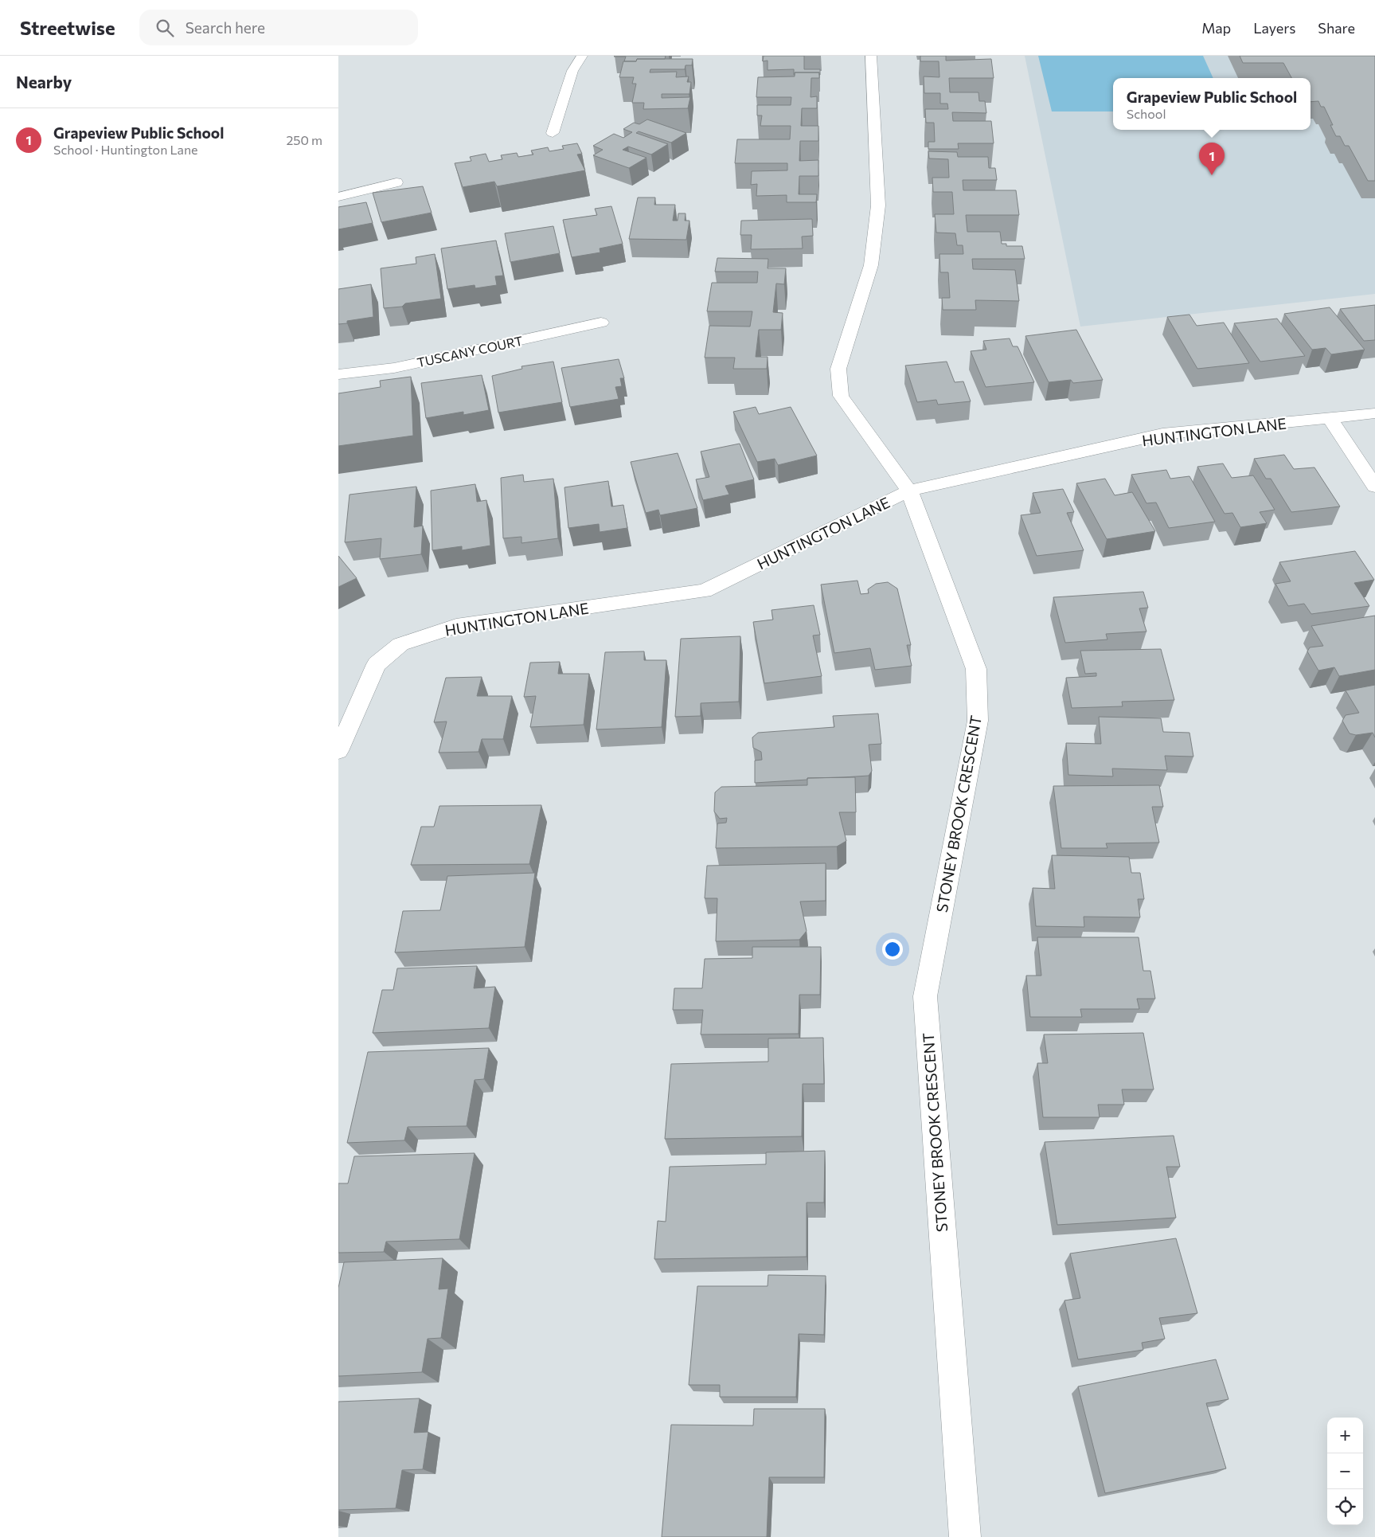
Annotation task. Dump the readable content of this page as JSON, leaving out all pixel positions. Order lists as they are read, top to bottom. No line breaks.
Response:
{"streets":{"street":["TUSCANY COURT","HUNTINGTON LANE","STONEY BROOK CRESCENT"]},"crossings":[["HUNTINGTON LANE","STONEY BROOK CRESCENT"]],"page":{"header":"Streetwise","search":"Search here","nav":["Map","Layers","Share"],"heading":"Nearby","popup":["Grapeview Public School","School"],"list":[{"mark":"1","name":"Grapeview Public School","note":"School · Huntington Lane","value":"250 m"}],"pins":"1","map_buttons":["+","−"]}}
